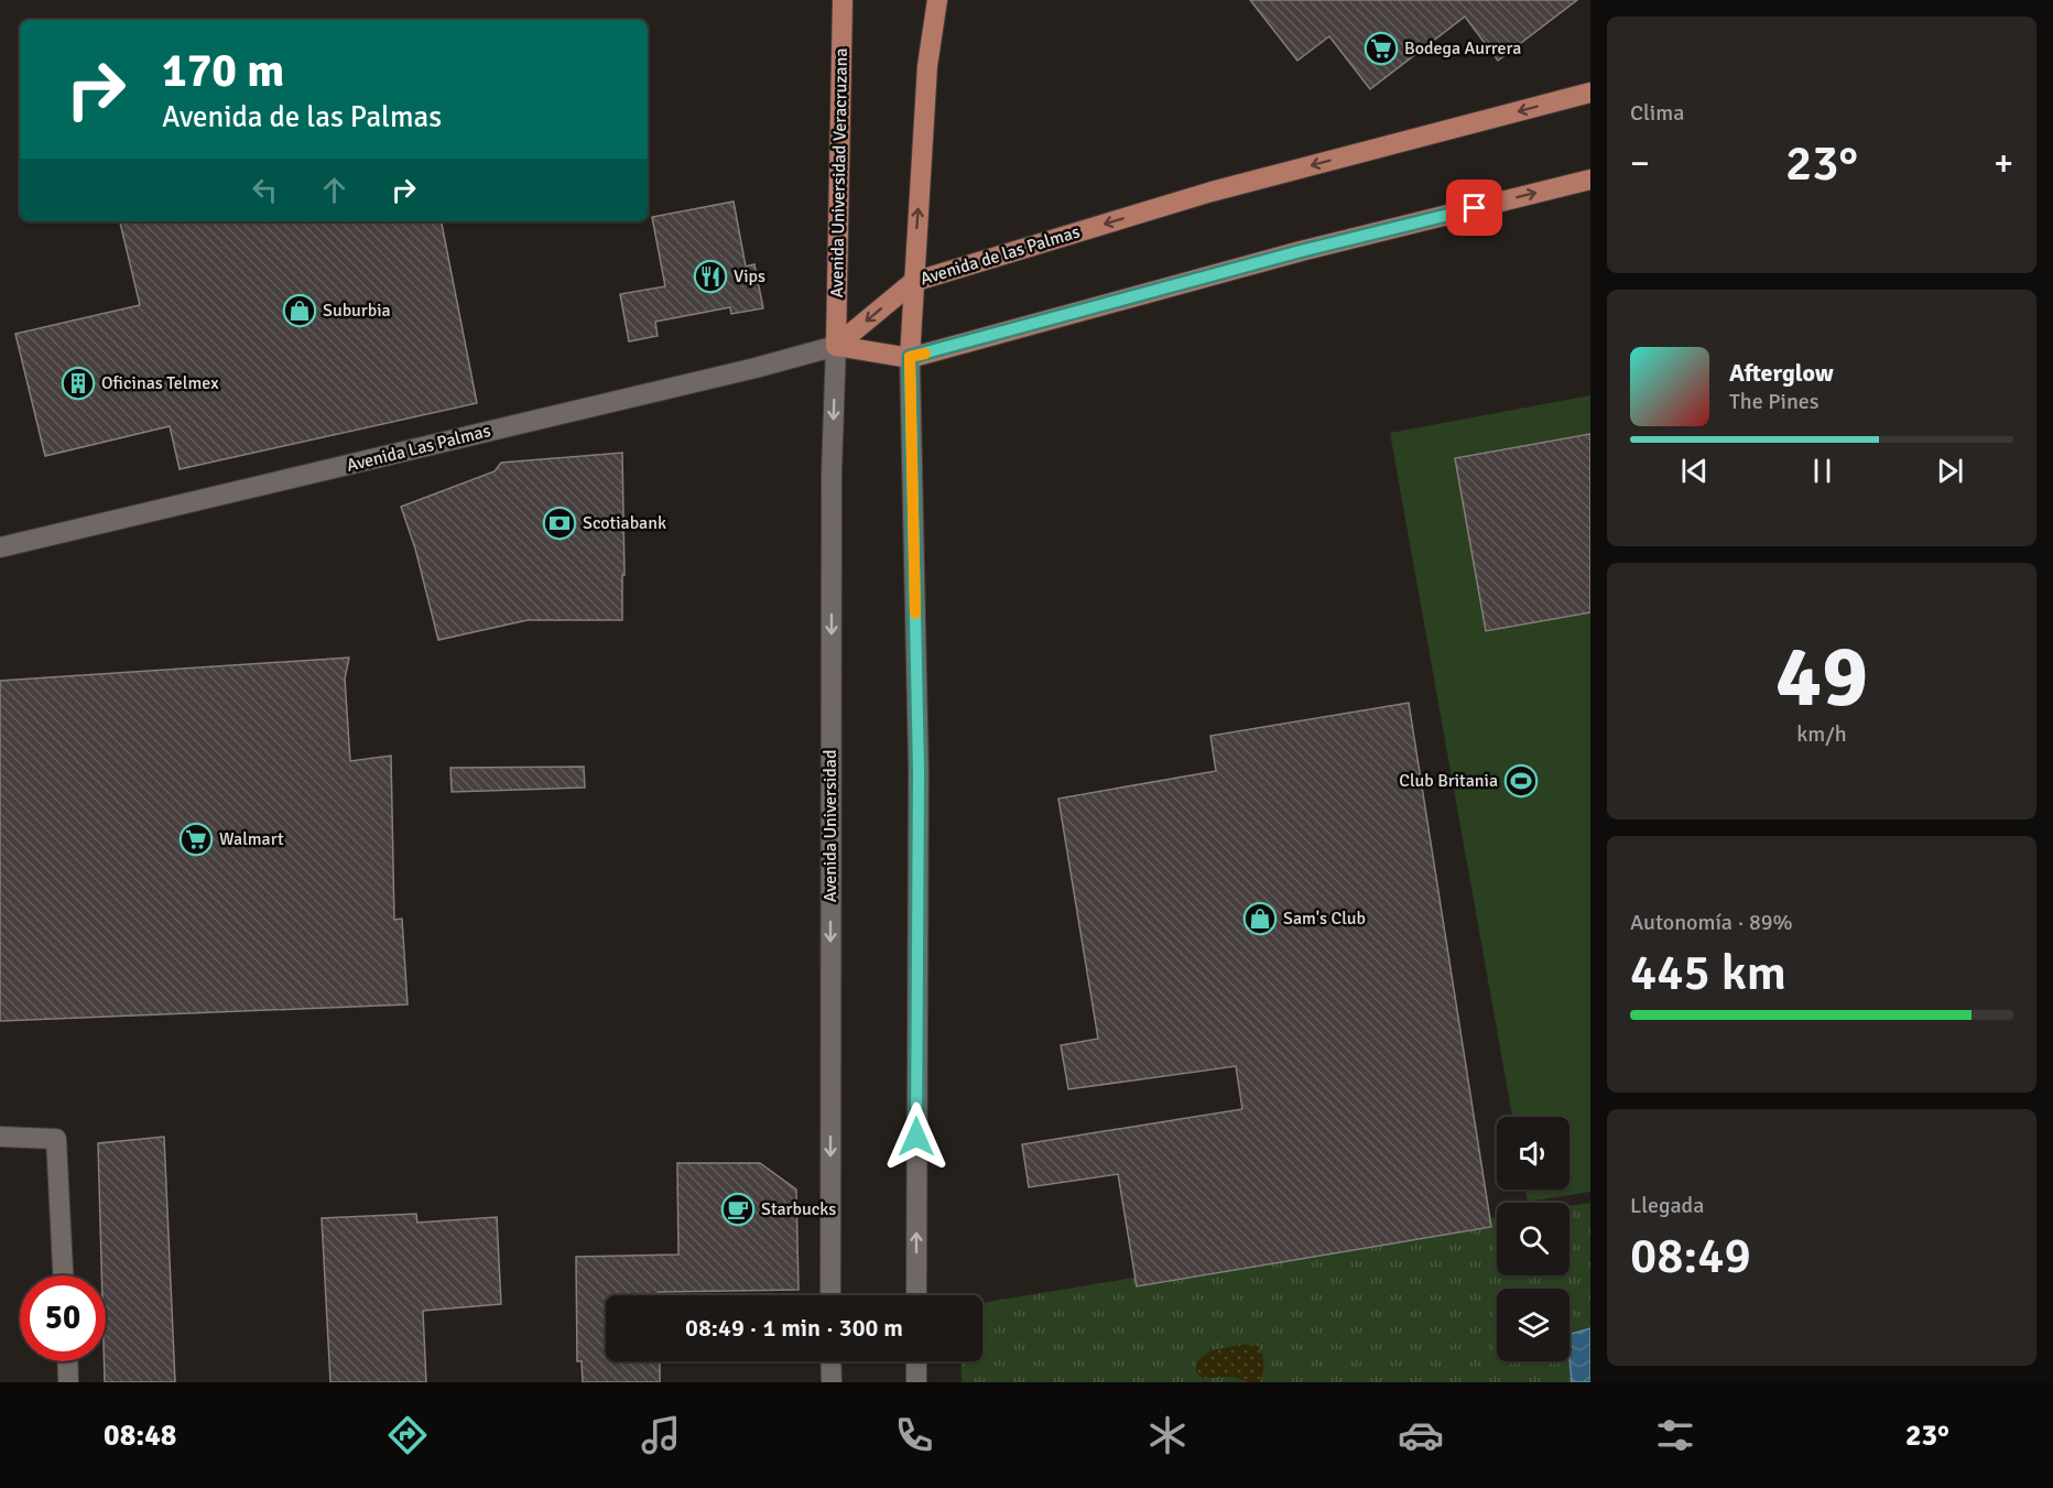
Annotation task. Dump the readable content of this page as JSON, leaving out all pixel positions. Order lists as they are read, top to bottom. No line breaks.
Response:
{"streets":{"main road":["Avenida Universidad Veracruzana","Avenida de las Palmas","Avenida Las Palmas","Avenida Universidad"]},"crossings":[["Avenida Universidad Veracruzana","Avenida de las Palmas"],["Avenida Universidad Veracruzana","Avenida Las Palmas"],["Avenida Universidad Veracruzana","Avenida Universidad"],["Avenida de las Palmas","Avenida Las Palmas"],["Avenida de las Palmas","Avenida Universidad"],["Avenida Las Palmas","Avenida Universidad"]],"places":{"supermarket":["Bodega Aurrera","Walmart"],"restaurant":["Vips"],"shop":["Suburbia","Sam's Club"],"building":["Oficinas Telmex"],"bank":["Scotiabank"],"sports":["Club Britania"],"cafe":["Starbucks"]},"page":{"tile":["Clima",["49","km/h"],["Autonomía · 89%","445 km"],["Llegada","08:49"]],"turn":["170 m","Avenida de las Palmas"],"heat":["−","23°","+"],"song":["Afterglow","The Pines"],"limit":"50","trip":"08:49 · 1 min · 300 m","tabs":["08:48","23°"]}}
